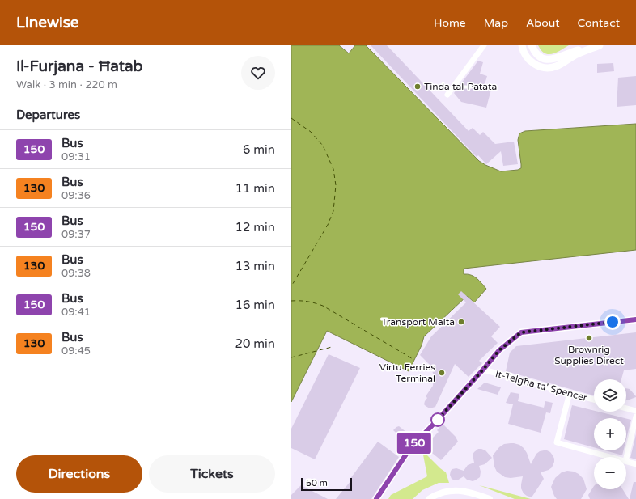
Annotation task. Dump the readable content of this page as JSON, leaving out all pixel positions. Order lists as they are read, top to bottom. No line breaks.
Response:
{"streets":{"street":["It-Telgħa ta' Spencer"]},"places":["Tinda tal-Patata","Transport Malta","Brownrig Supplies Direct","Virtu Ferries Terminal"],"lines":["bus line 150"],"scale_bar":"50 m","page":{"header":"Linewise","nav":["Home","Map","About","Contact"],"heading":[["Il-Furjana - Ħatab","Walk · 3 min · 220 m"],"Departures"],"on_map":"150","list":[{"mark":"150","name":"Bus","note":"09:31","value":"6 min"},{"mark":"130","name":"Bus","note":"09:36","value":"11 min"},{"mark":"150","name":"Bus","note":"09:37","value":"12 min"},{"mark":"130","name":"Bus","note":"09:38","value":"13 min"},{"mark":"150","name":"Bus","note":"09:41","value":"16 min"},{"mark":"130","name":"Bus","note":"09:45","value":"20 min"}],"map_buttons":["+","−"],"buttons":["Directions","Tickets"],"scale":"50 m"}}
